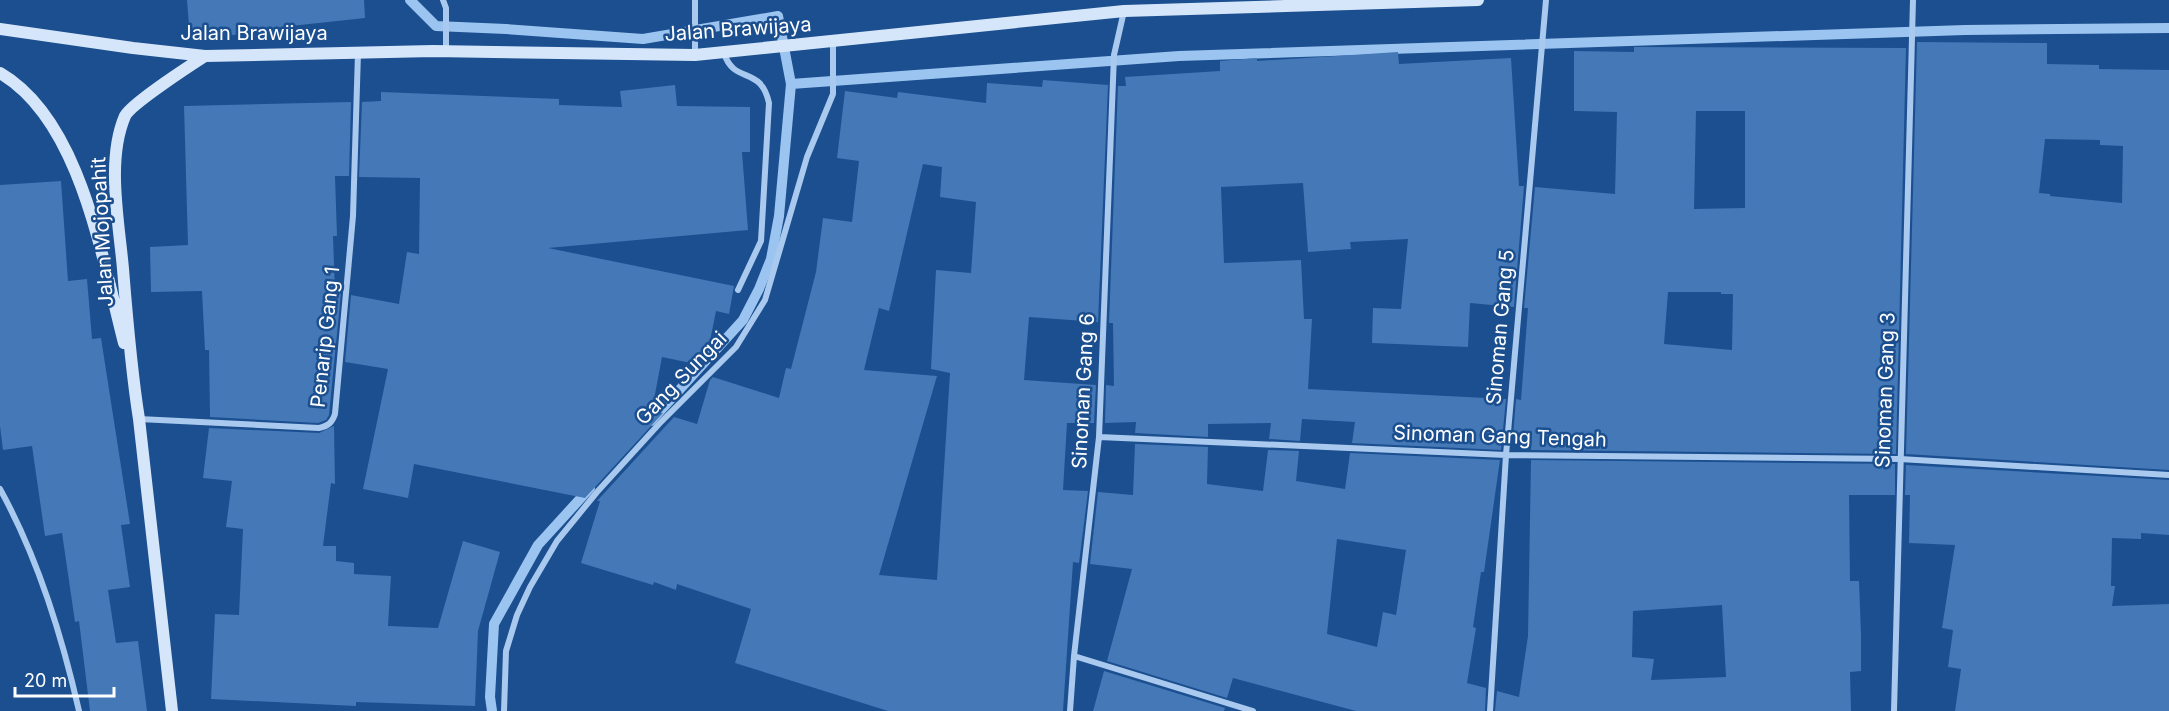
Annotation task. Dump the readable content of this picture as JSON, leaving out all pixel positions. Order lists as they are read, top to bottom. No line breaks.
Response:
{"streets":{"main road":["Jalan Brawijaya","Jalan Mojopahit"],"street":["Sinoman Gang 5","Penarip Gang 1","Gang Sungai","Sinoman Gang 3","Sinoman Gang 6","Sinoman Gang Tengah"]},"crossings":[["Jalan Brawijaya","Jalan Mojopahit"],["Jalan Brawijaya","Penarip Gang 1"],["Jalan Brawijaya","Gang Sungai"],["Jalan Brawijaya","Sinoman Gang 6"],["Jalan Mojopahit","Penarip Gang 1"],["Sinoman Gang 5","Sinoman Gang Tengah"],["Sinoman Gang 3","Sinoman Gang Tengah"],["Sinoman Gang 6","Sinoman Gang Tengah"]],"scale_bar":"20 m"}
